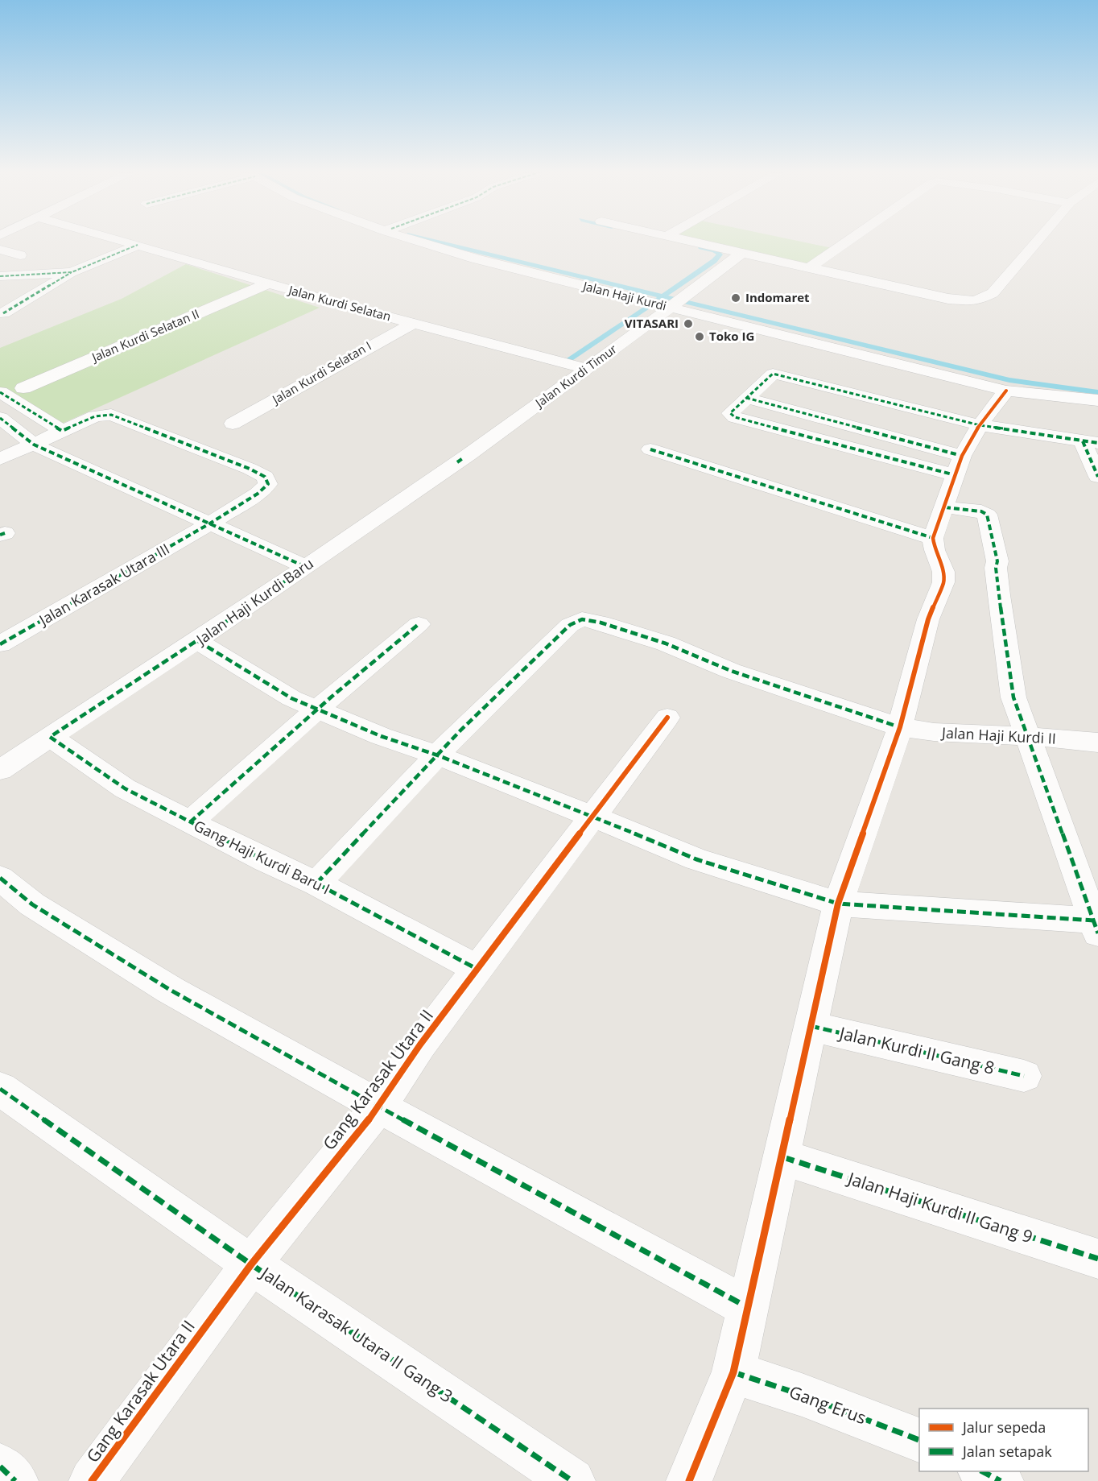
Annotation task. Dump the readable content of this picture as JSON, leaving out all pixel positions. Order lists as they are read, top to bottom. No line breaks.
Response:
{"streets":{"street":["Jalan Haji Kurdi","Jalan Kurdi Selatan","Jalan Kurdi Selatan II","Jalan Kurdi Selatan I","Jalan Kurdi Timur","Jalan Karasak Utara III","Jalan Haji Kurdi Baru","Jalan Haji Kurdi II","Gang Haji Kurdi Baru I","Jalan Kurdi II Gang 8","Gang Karasak Utara II","Jalan Haji Kurdi II Gang 9","Jalan Karasak Utara II Gang 3","Gang Erus"]},"crossings":[["Jalan Haji Kurdi","Jalan Kurdi Timur"],["Jalan Kurdi Selatan","Jalan Kurdi Selatan II"],["Jalan Kurdi Selatan","Jalan Kurdi Selatan I"],["Jalan Kurdi Selatan","Jalan Kurdi Timur"],["Jalan Kurdi Timur","Jalan Haji Kurdi Baru"],["Jalan Haji Kurdi Baru","Gang Haji Kurdi Baru I"],["Jalan Haji Kurdi II","Gang Haji Kurdi Baru I"],["Gang Haji Kurdi Baru I","Gang Karasak Utara II"],["Gang Karasak Utara II","Jalan Karasak Utara II Gang 3"]],"places":["Indomaret","VITASARI","Toko IG"],"legend":["Jalur sepeda","Jalan setapak"]}
